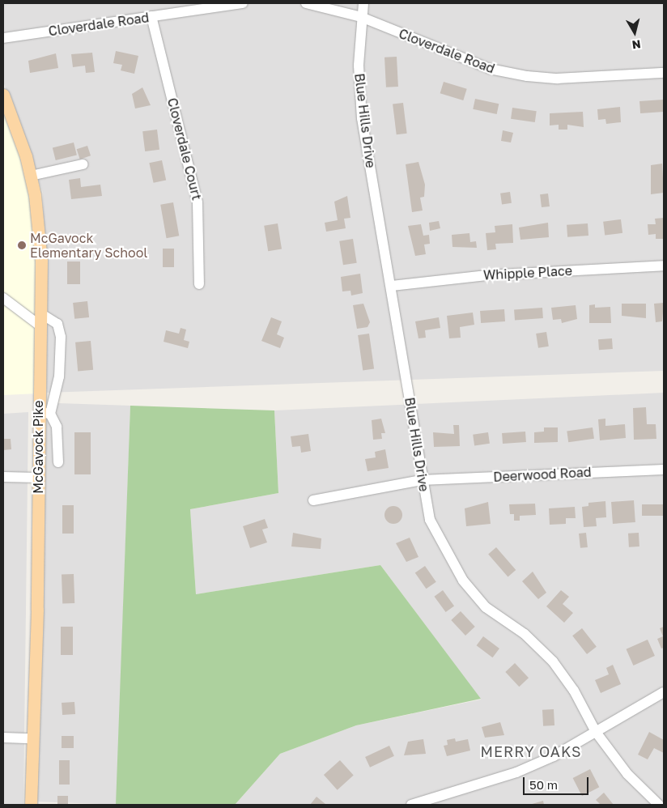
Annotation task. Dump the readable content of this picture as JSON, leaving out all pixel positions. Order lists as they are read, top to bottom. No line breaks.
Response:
{"streets":{"main road":["McGavock Pike"],"street":["Cloverdale Road","Blue Hills Drive","Cloverdale Court","Whipple Place","Deerwood Road"]},"crossings":[["Cloverdale Road","Blue Hills Drive"],["Cloverdale Road","Cloverdale Court"],["Blue Hills Drive","Whipple Place"],["Blue Hills Drive","Deerwood Road"]],"districts":["MERRY OAKS"],"places":["McGavock Elementary School"],"scale_bar":"50 m","north":"bottom"}
